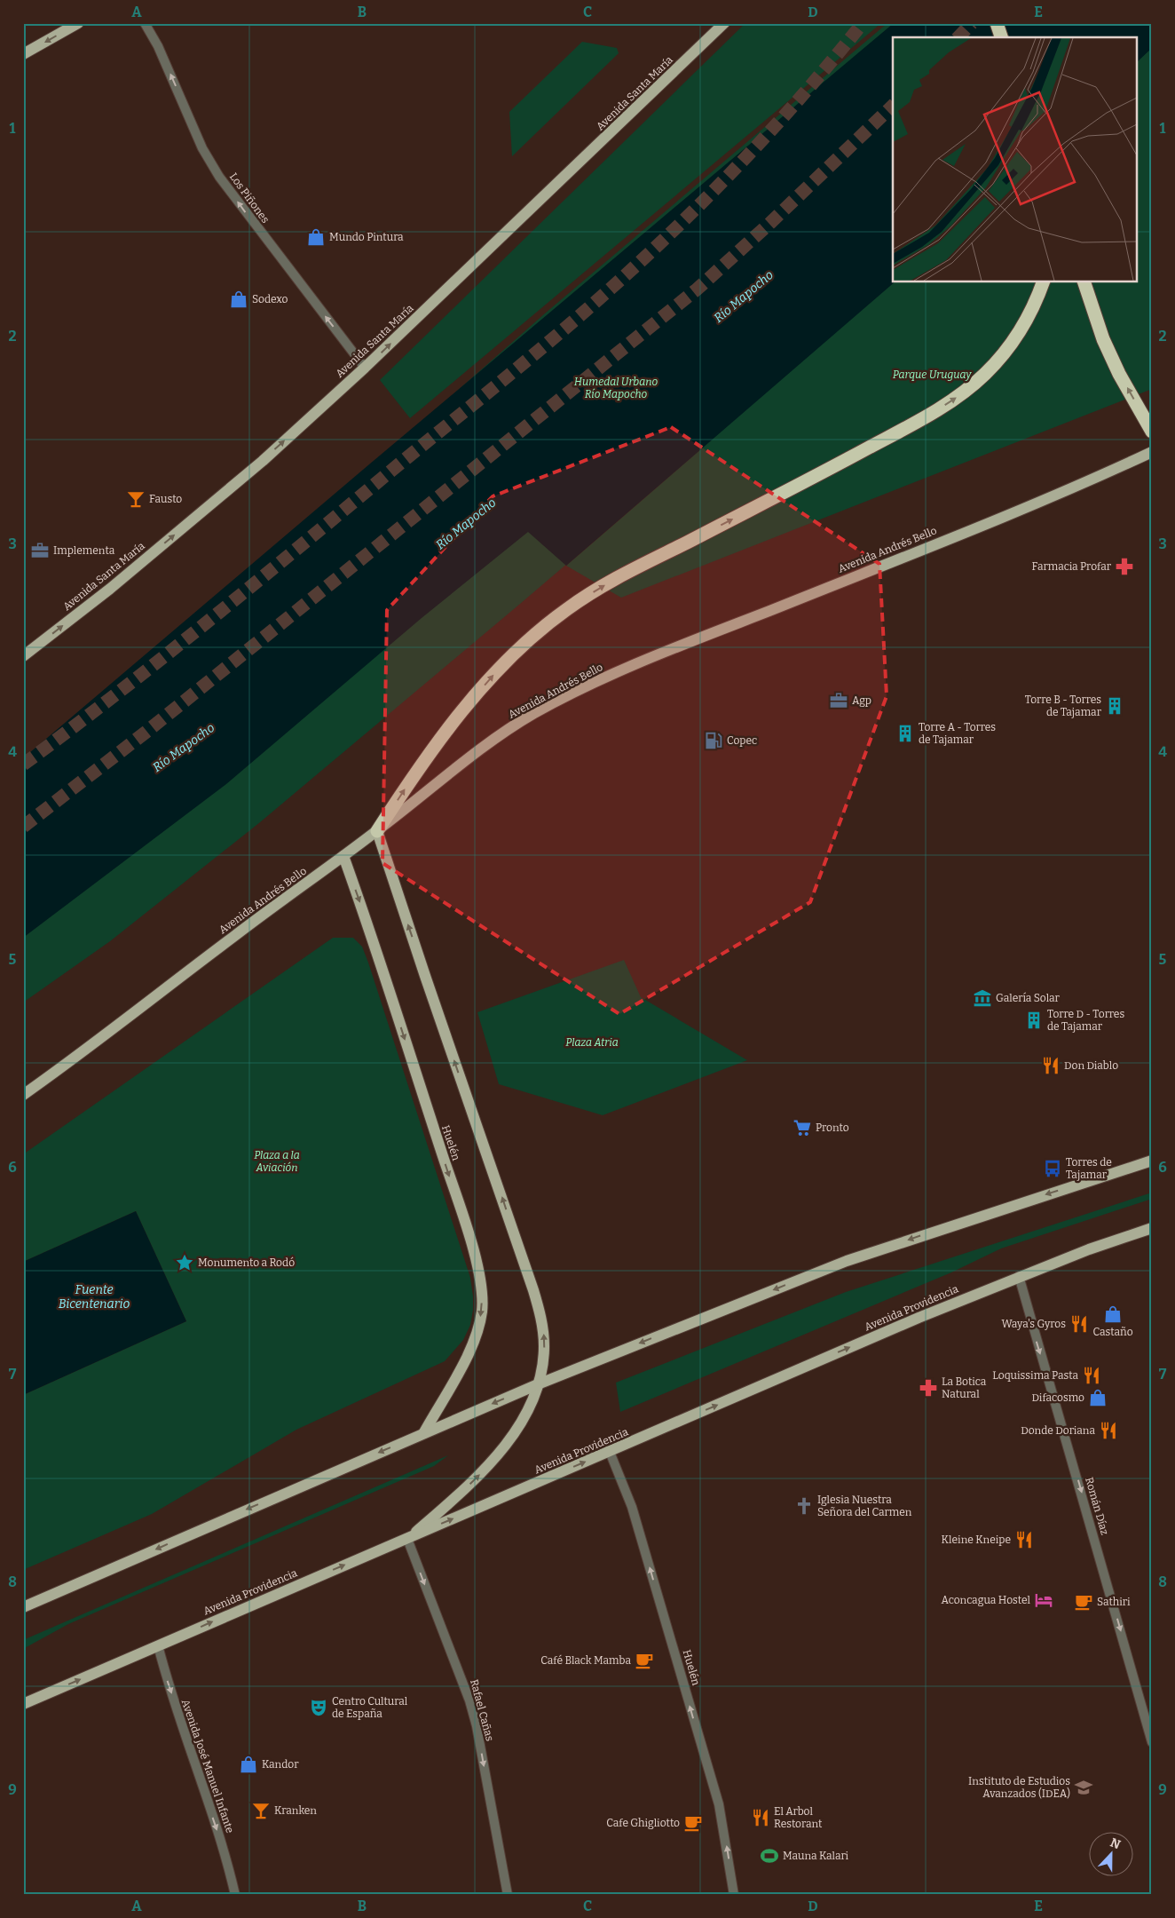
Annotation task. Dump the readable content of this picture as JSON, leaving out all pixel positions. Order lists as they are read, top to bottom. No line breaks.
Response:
{"streets":{"main road":["Avenida Santa María","Avenida Andrés Bello","Huelén","Avenida Providencia"],"street":["Los Piñones","Román Díaz","Rafael Cañas","Avenida José Manuel Infante"]},"crossings":[["Avenida Santa María","Los Piñones"],["Avenida Andrés Bello","Huelén"],["Huelén","Avenida Providencia"],["Avenida Providencia","Román Díaz"],["Avenida Providencia","Rafael Cañas"],["Avenida Providencia","Avenida José Manuel Infante"]],"one_way":["Avenida Santa María","Los Piñones","Román Díaz","Rafael Cañas","Avenida José Manuel Infante"],"water":["Río Mapocho","Fuente Bicentenario"],"parks":["Parque Uruguay","Humedal Urbano Río Mapocho","Plaza Atria","Plaza a la Aviación"],"places":{"shop":["Mundo Pintura","Sodexo","Castaño","Difacosmo","Kandor"],"bar":["Fausto","Kranken"],"office":["Implementa","Agp"],"pharmacy":["Farmacia Profar","La Botica Natural"],"building":["Torre B - Torres de Tajamar","Torre A - Torres de Tajamar","Torre D - Torres de Tajamar"],"fuel station":["Copec"],"museum":["Galería Solar"],"restaurant":["Don Diablo","Waya's Gyros","Loquissima Pasta","Donde Doriana","Kleine Kneipe","El Arbol Restorant"],"supermarket":["Pronto"],"bus stop":["Torres de Tajamar"],"place":["Monumento a Rodó"],"church":["Iglesia Nuestra Señora del Carmen"],"hotel":["Aconcagua Hostel"],"cafe":["Sathiri","Café Black Mamba","Cafe Ghigliotto"],"theatre":["Centro Cultural de España"],"school or university":["Instituto de Estudios Avanzados (IDEA)"],"sports":["Mauna Kalari"]},"north":"top","grid":{"columns":["A","B","C","D","E"],"rows":["1","2","3","4","5","6","7","8","9"]}}
